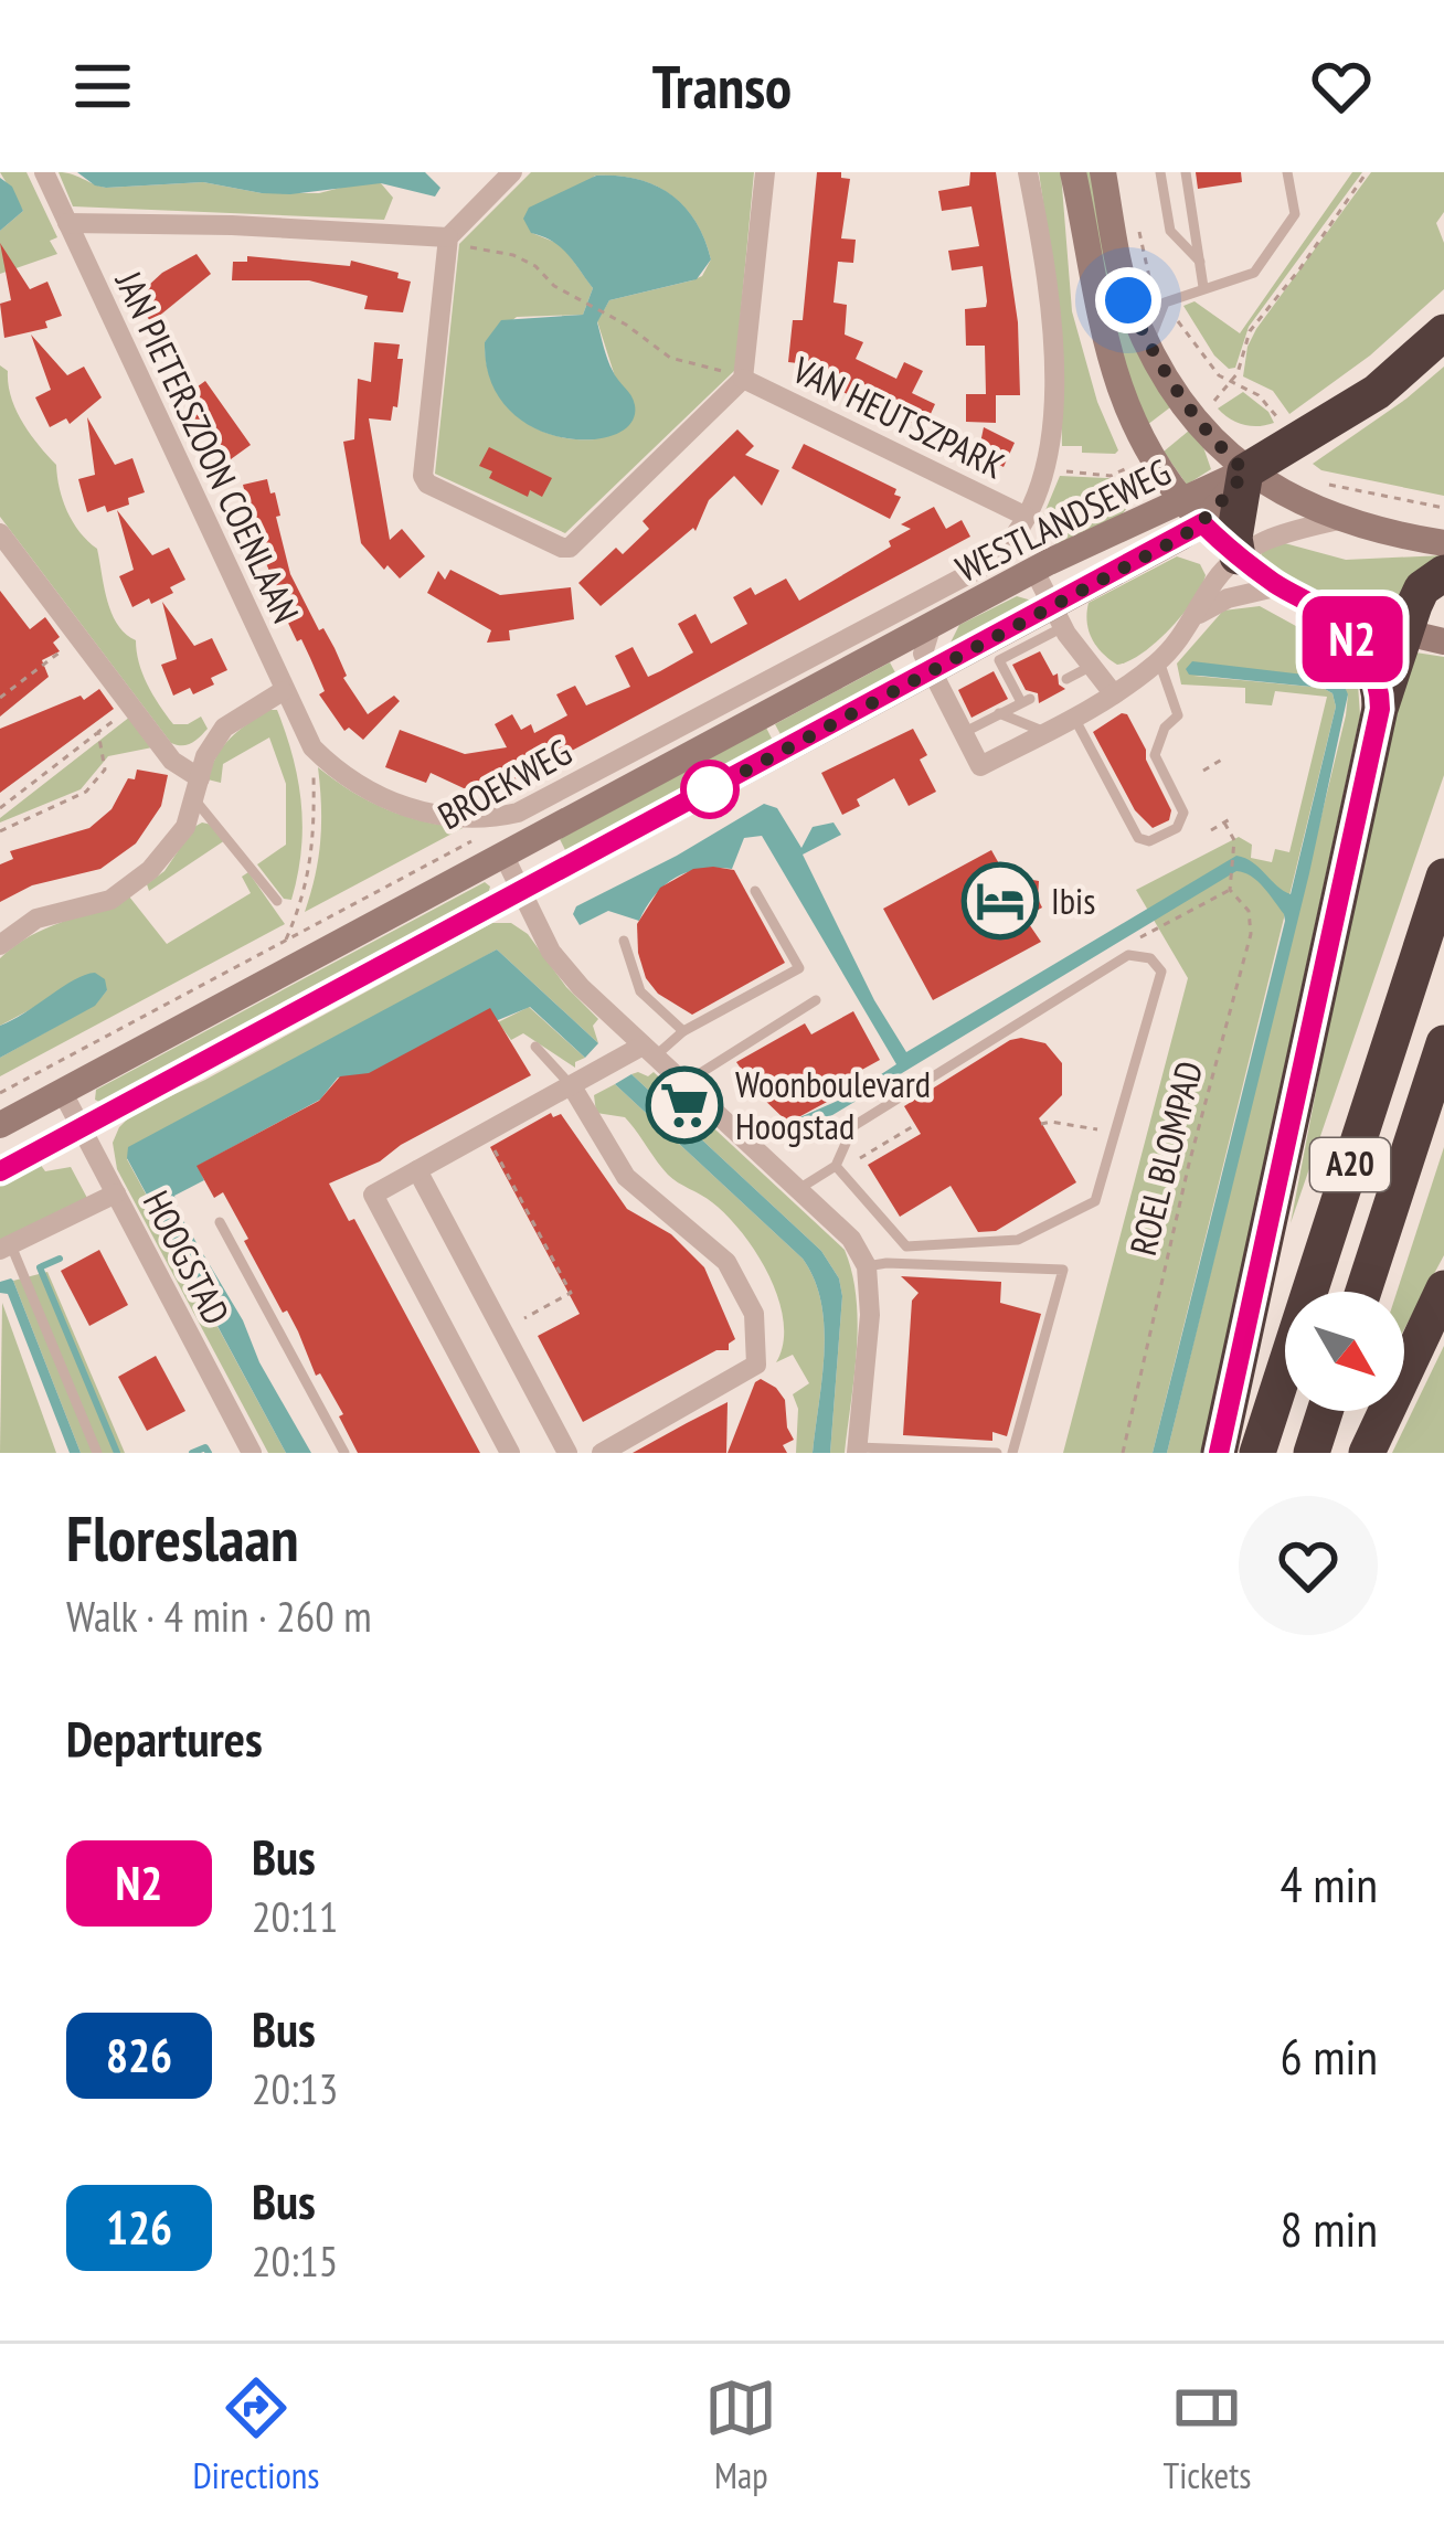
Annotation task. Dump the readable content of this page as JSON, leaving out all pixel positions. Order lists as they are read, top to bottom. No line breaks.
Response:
{"streets":{"highway":["A20"],"main road":["WESTLANDSEWEG"],"street":["VAN HEUTSZPARK","JAN PIETERSZOON COENLAAN","BROEKWEG","HOOGSTAD"],"path":["ROEL BLOMPAD"]},"crossings":[["VAN HEUTSZPARK","BROEKWEG"],["JAN PIETERSZOON COENLAAN","BROEKWEG"],["WESTLANDSEWEG","HOOGSTAD"]],"places":{"hotel":["Ibis"],"supermarket":["Woonboulevard Hoogstad"]},"lines":["bus line N2"],"north":"bottom right","page":{"header":"Transo","on_map":"N2","heading":[["Floreslaan","Walk · 4 min · 260 m"],"Departures"],"list":[{"mark":"N2","name":"Bus","note":"20:11","value":"4 min"},{"mark":"826","name":"Bus","note":"20:13","value":"6 min"},{"mark":"126","name":"Bus","note":"20:15","value":"8 min"}],"tabs":["Directions","Map","Tickets"]}}
